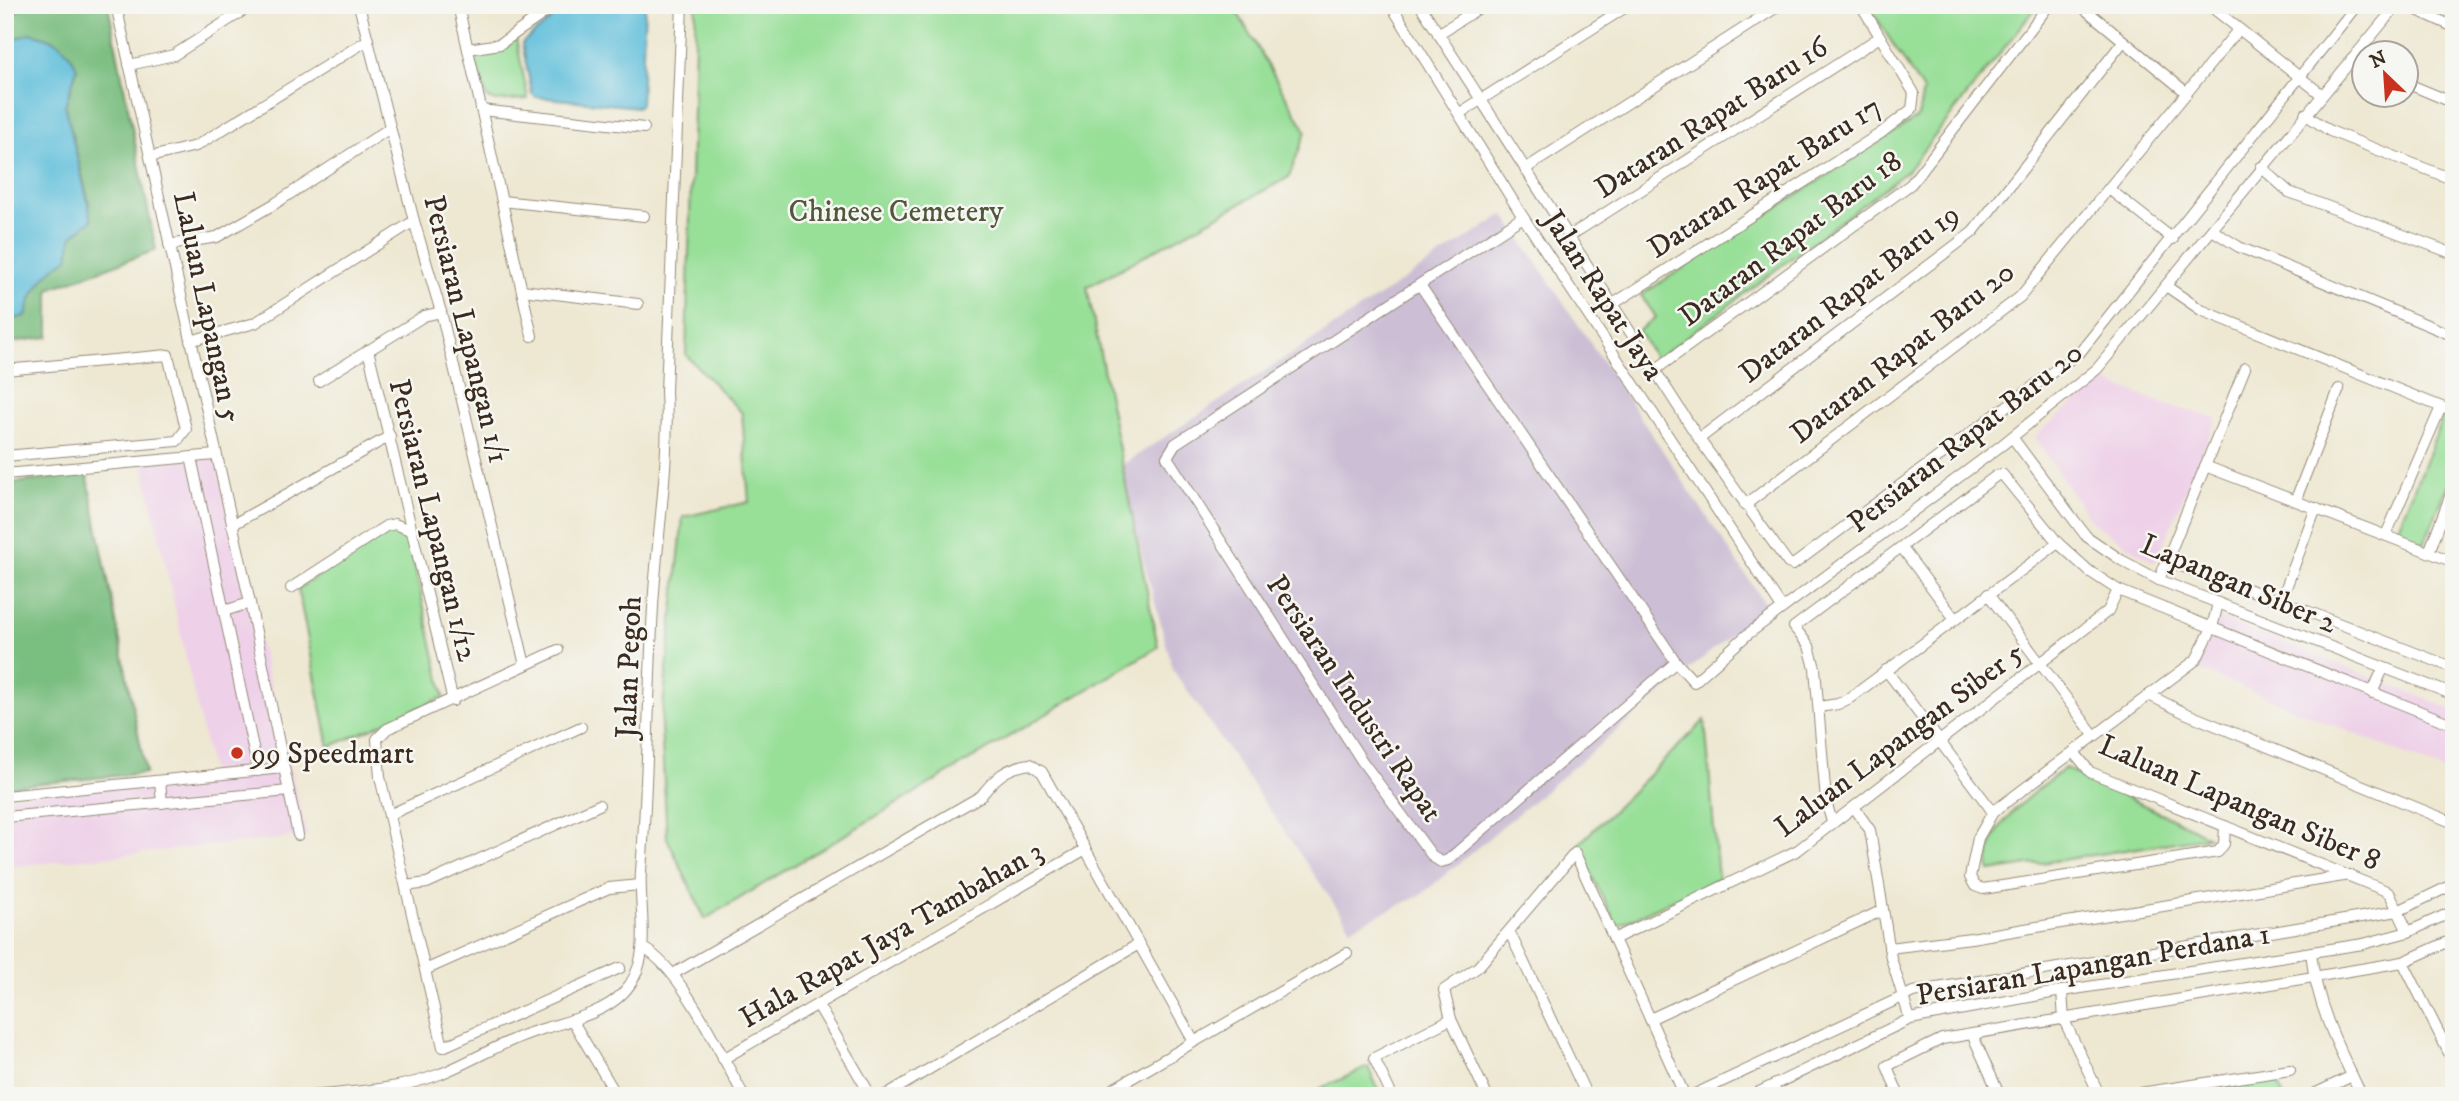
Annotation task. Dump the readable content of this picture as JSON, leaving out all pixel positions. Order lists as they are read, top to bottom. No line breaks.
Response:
{"streets":{"street":["Dataran Rapat Baru 16","Dataran Rapat Baru 17","Dataran Rapat Baru 18","Dataran Rapat Baru 19","Jalan Rapat Jaya","Laluan Lapangan 5","Persiaran Lapangan 1/1","Dataran Rapat Baru 20","Persiaran Rapat Baru 20","Persiaran Lapangan 1/12","Lapangan Siber 2","Jalan Pegoh","Persiaran Industri Rapat","Laluan Lapangan Siber 5","Laluan Lapangan Siber 8","Hala Rapat Jaya Tambahan 3","Persiaran Lapangan Perdana 1"]},"crossings":[["Dataran Rapat Baru 16","Dataran Rapat Baru 17"],["Jalan Rapat Jaya","Persiaran Rapat Baru 20"],["Jalan Rapat Jaya","Persiaran Industri Rapat"],["Persiaran Rapat Baru 20","Lapangan Siber 2"],["Persiaran Rapat Baru 20","Persiaran Industri Rapat"],["Laluan Lapangan Siber 8","Persiaran Lapangan Perdana 1"]],"parks":["Chinese Cemetery"],"places":["99 Speedmart"],"north":"top left"}
